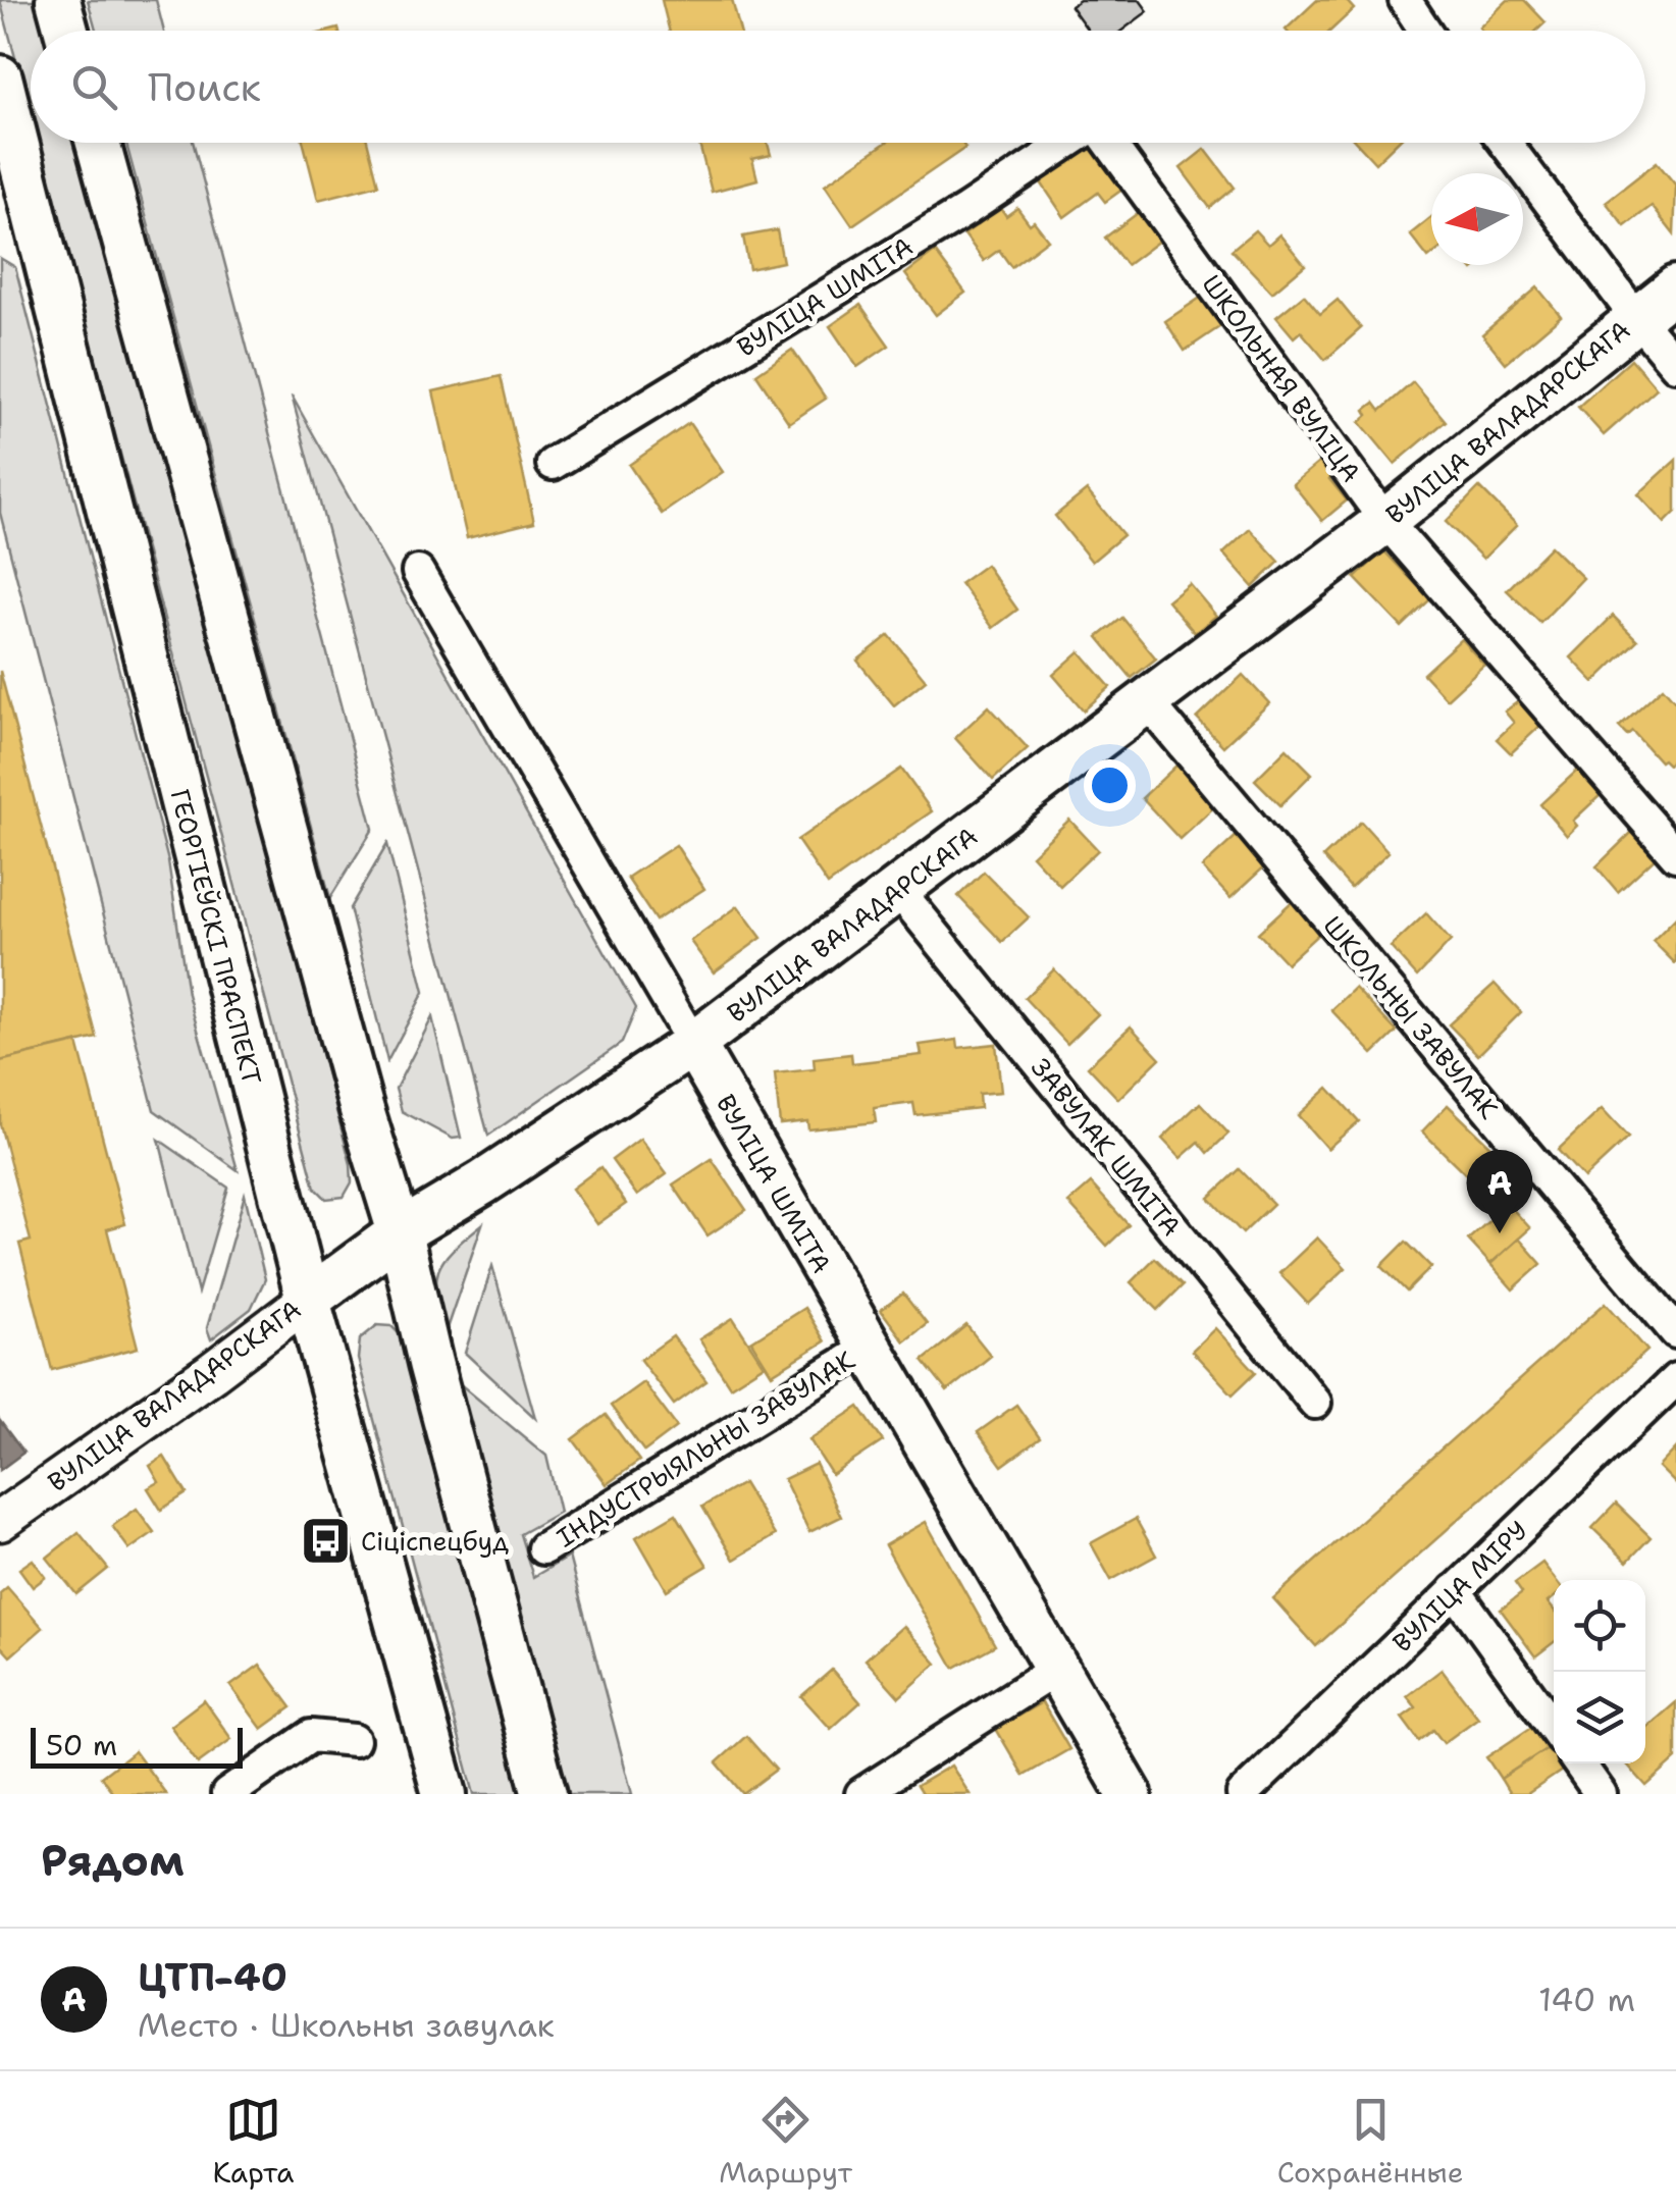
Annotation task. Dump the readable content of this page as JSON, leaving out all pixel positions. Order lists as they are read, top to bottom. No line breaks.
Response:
{"streets":{"main road":["ВУЛІЦА ШМІТА","ВУЛІЦА ВАЛАДАРСКАГА","ГЕОРГІЕЎСКІ ПРАСПЕКТ"],"street":["ШКОЛЬНАЯ ВУЛІЦА","ШКОЛЬНЫ ЗАВУЛАК","ЗАВУЛАК ШМІТА","ІНДУСТРЫЯЛЬНЫ ЗАВУЛАК","ВУЛІЦА МІРУ"]},"crossings":[["ВУЛІЦА ШМІТА","ВУЛІЦА ВАЛАДАРСКАГА"],["ВУЛІЦА ШМІТА","ІНДУСТРЫЯЛЬНЫ ЗАВУЛАК"],["ШКОЛЬНАЯ ВУЛІЦА","ВУЛІЦА ВАЛАДАРСКАГА"],["ВУЛІЦА ВАЛАДАРСКАГА","ГЕОРГІЕЎСКІ ПРАСПЕКТ"],["ВУЛІЦА ВАЛАДАРСКАГА","ШКОЛЬНЫ ЗАВУЛАК"],["ВУЛІЦА ВАЛАДАРСКАГА","ЗАВУЛАК ШМІТА"]],"places":{"bus stop":["Сіціспецбуд"]},"scale_bar":"50 m","north":"left","page":{"search":"Поиск","pins":"A","scale":"50 m","heading":"Рядом","list":[{"mark":"A","name":"ЦТП-40","note":"Место · Школьны завулак","value":"140 m"}],"nav":["Карта","Маршрут","Сохранённые"]}}
